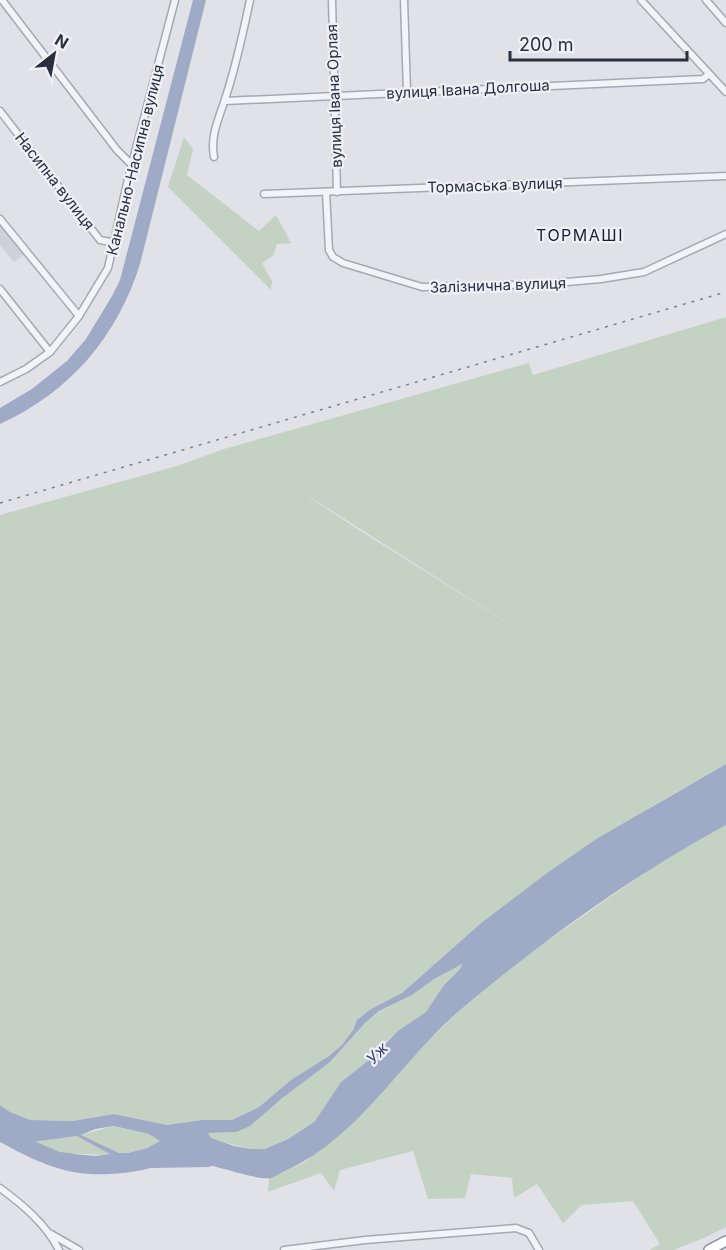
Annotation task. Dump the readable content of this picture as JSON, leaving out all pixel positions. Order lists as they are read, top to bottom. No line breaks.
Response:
{"streets":{"street":["вулиця Івана Долгоша","вулиця Івана Орлая","Канально-Насипна вулиця","Насипна вулиця","Тормаська вулиця","Залізнична вулиця"]},"crossings":[["вулиця Івана Долгоша","вулиця Івана Орлая"],["вулиця Івана Орлая","Тормаська вулиця"],["Канально-Насипна вулиця","Насипна вулиця"],["Тормаська вулиця","Залізнична вулиця"]],"districts":["ТОРМАШІ"],"water":["Уж"],"scale_bar":"200 m","north":"top right"}
